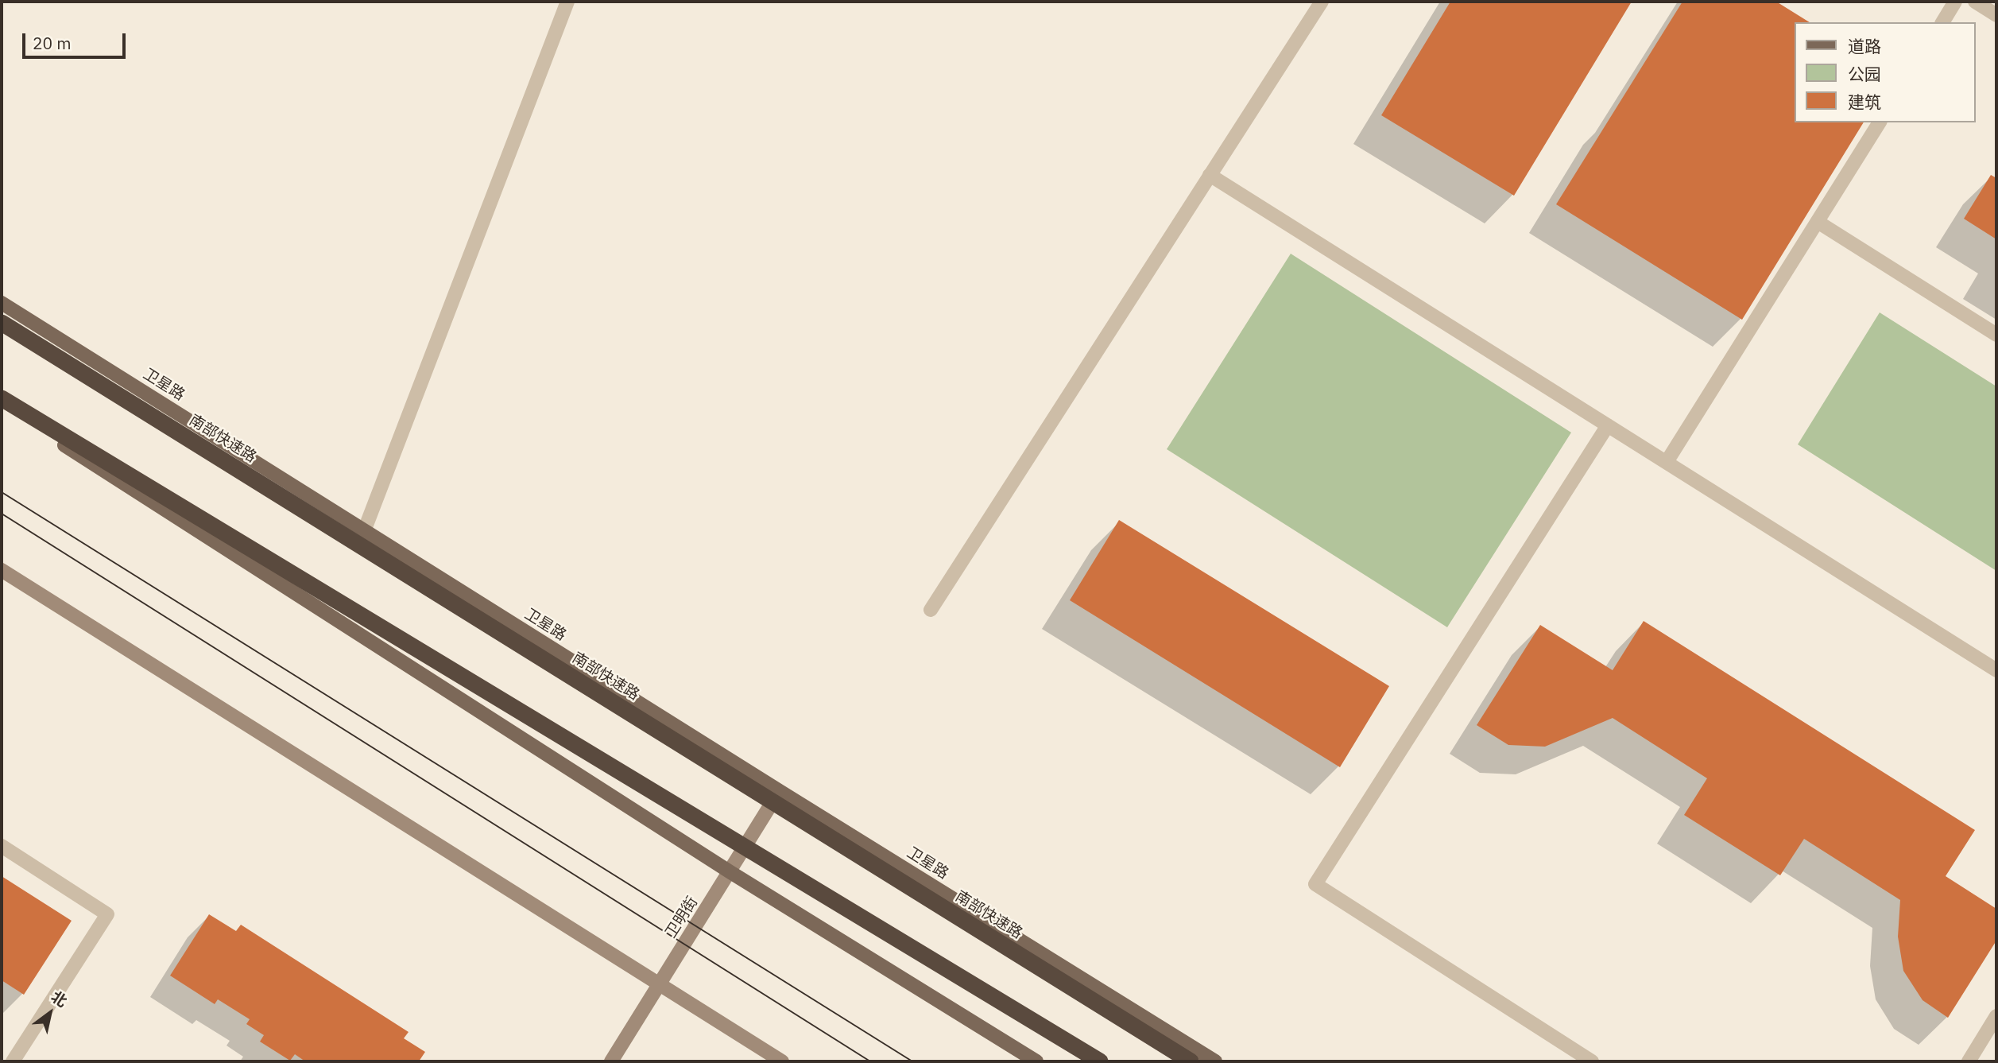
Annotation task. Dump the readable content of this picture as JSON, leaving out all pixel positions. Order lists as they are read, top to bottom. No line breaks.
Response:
{"streets":{"highway":["南部快速路"],"main road":["卫星路","卫明街"]},"crossings":[["卫星路","卫明街"]],"legend":["道路","公园","建筑"],"scale_bar":"20 m","north":"top right"}
